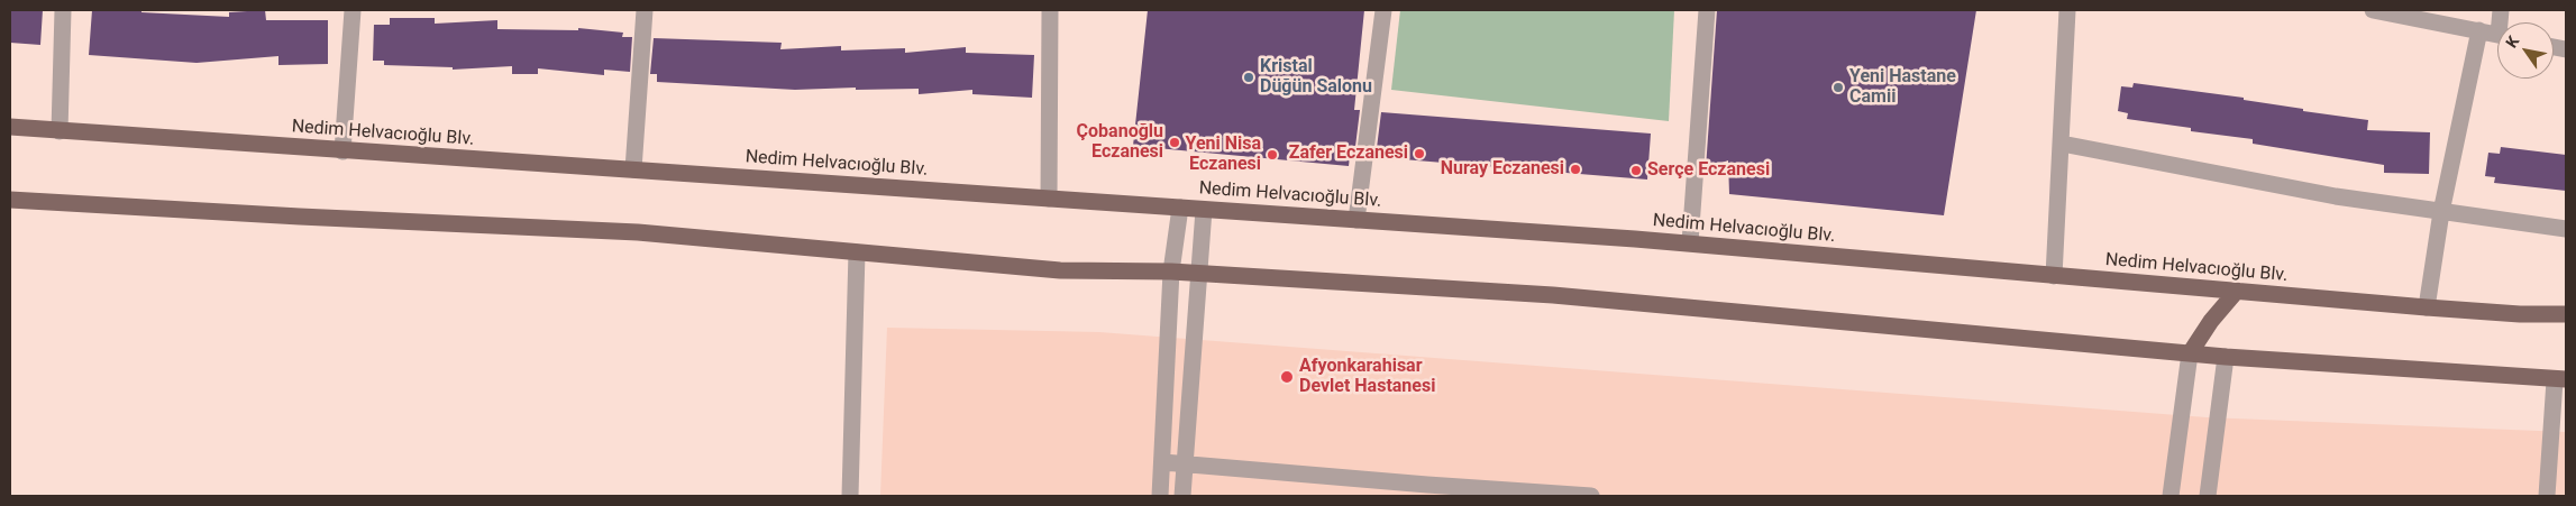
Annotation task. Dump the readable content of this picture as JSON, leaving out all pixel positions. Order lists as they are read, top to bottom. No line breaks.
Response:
{"streets":{"main road":["Nedim Helvacıoğlu Blv."]},"places":["Kristal Düğün Salonu","Yeni Hastane Camii","Çobanoğlu Eczanesi","Zafer Eczanesi","Yeni Nisa Eczanesi","Nuray Eczanesi","Serçe Eczanesi","Afyonkarahisar Devlet Hastanesi"],"north":"top left"}
